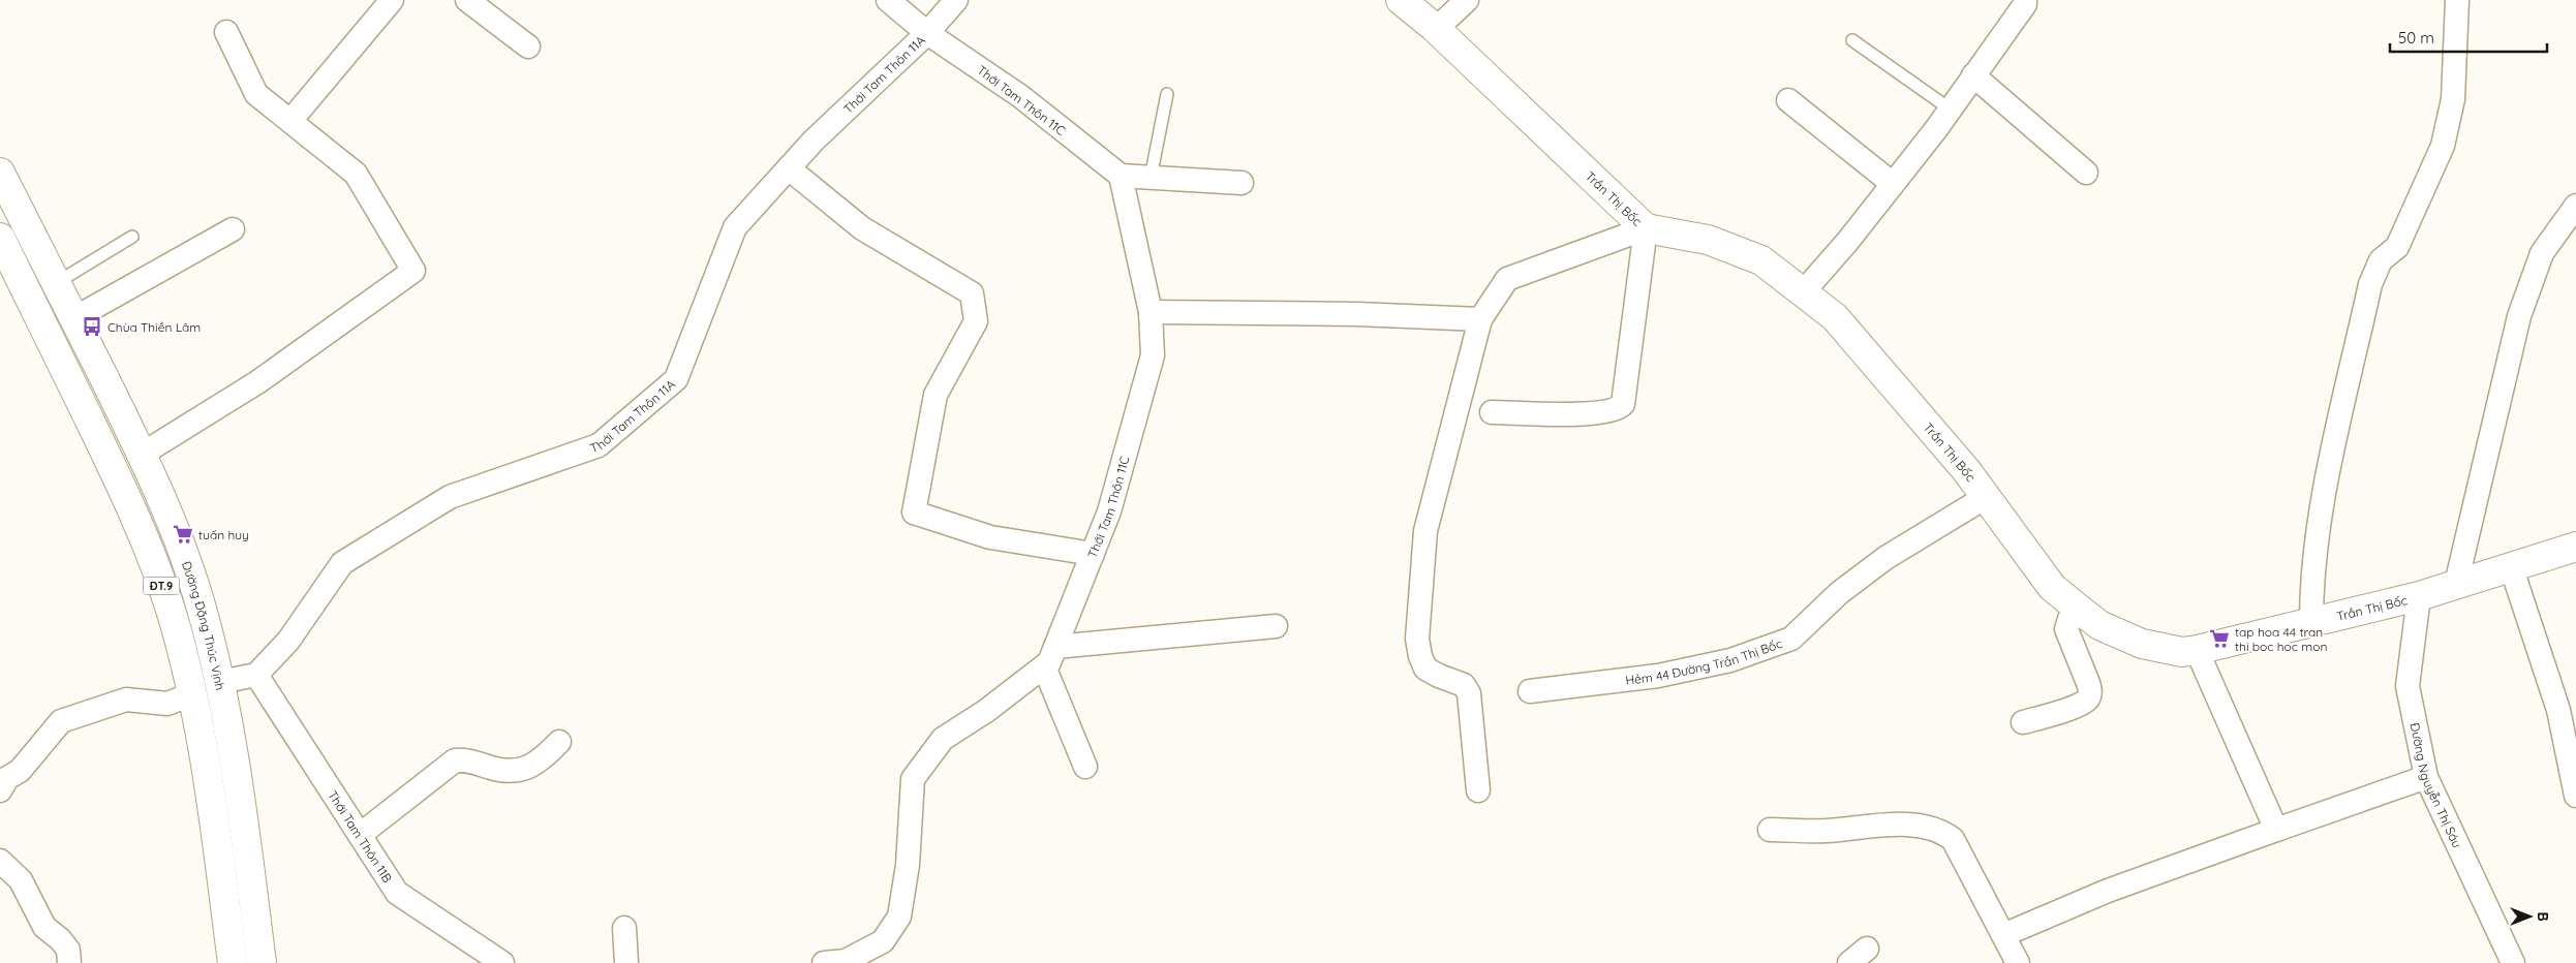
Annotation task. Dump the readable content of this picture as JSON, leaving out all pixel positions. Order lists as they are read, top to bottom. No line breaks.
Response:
{"streets":{"main road":["Trần Thị Bốc","ĐT.9","Đường Đặng Thúc Vịnh"],"street":["Thới Tam Thôn 11A","Thới Tam Thôn 11C","Hẻm 44 Đường Trần Thị Bốc","Đường Nguyễn Thị Sáu","Thới Tam Thôn 11B"]},"crossings":[["Thới Tam Thôn 11A","Thới Tam Thôn 11C"],["Thới Tam Thôn 11A","Thới Tam Thôn 11B"],["Trần Thị Bốc","Hẻm 44 Đường Trần Thị Bốc"],["Trần Thị Bốc","Đường Nguyễn Thị Sáu"]],"places":{"bus stop":["Chùa Thiền Lâm"],"supermarket":["tuấn huy","tap hoa 44 tran thi boc hoc mon"]},"scale_bar":"50 m","north":"right"}
